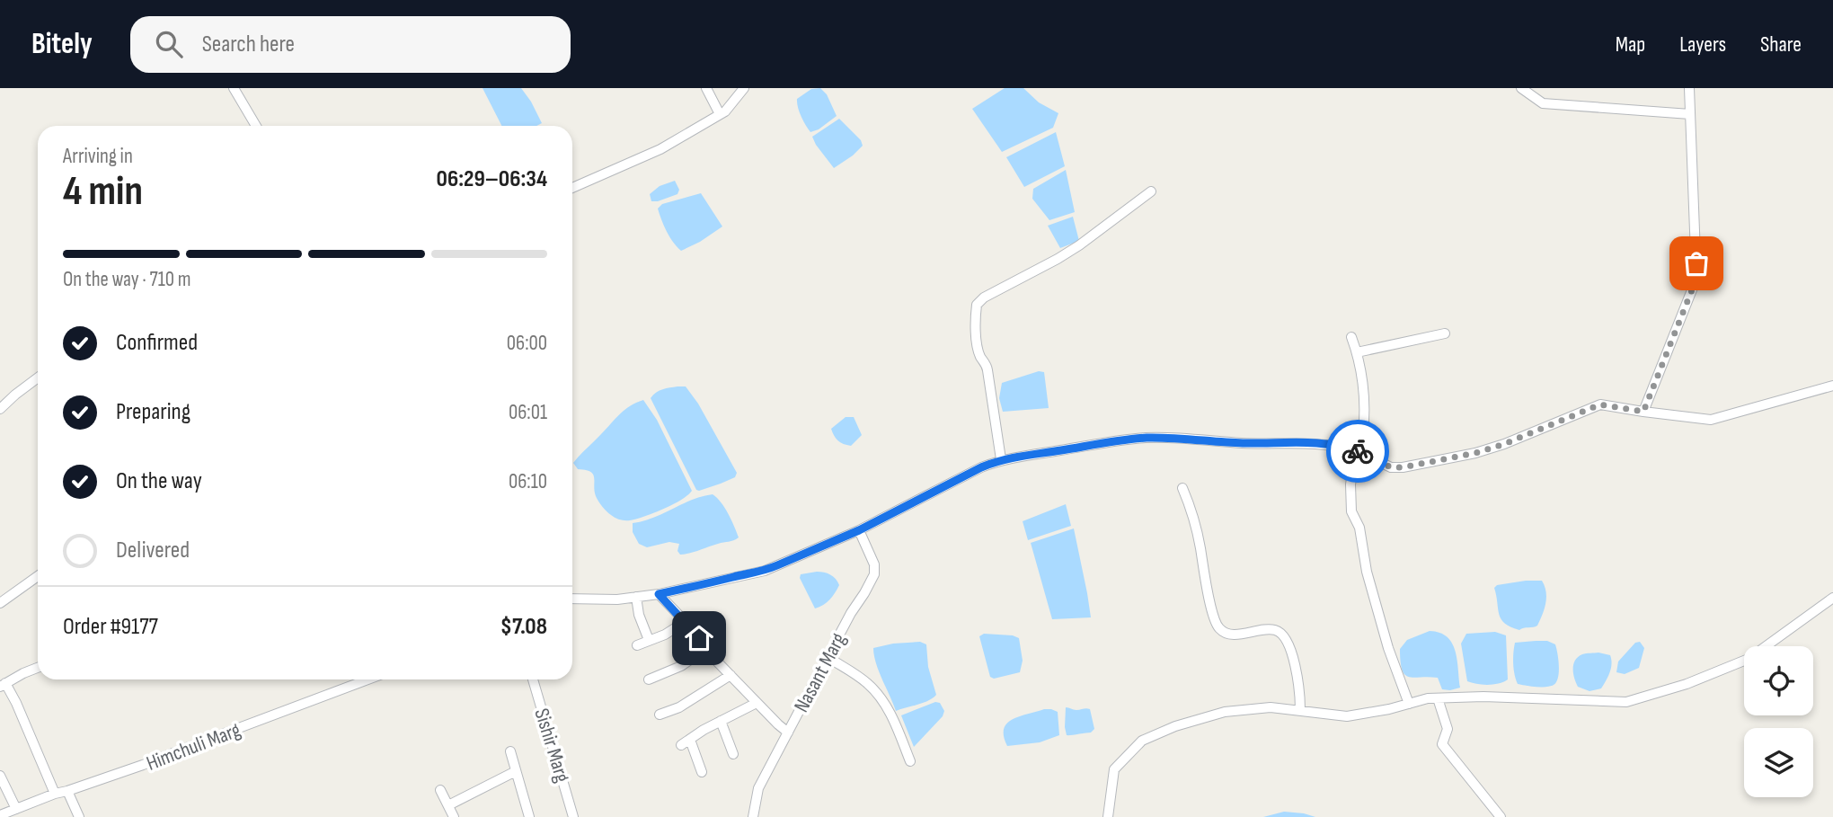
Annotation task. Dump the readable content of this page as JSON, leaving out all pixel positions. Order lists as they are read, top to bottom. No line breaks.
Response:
{"streets":{"street":["Nasant Marg","Sishir Marg","Himchuli Marg"]},"page":{"header":"Bitely","search":"Search here","nav":["Map","Layers","Share"],"heading":["4 min","Arriving in","06:29–06:34"],"panel":["Order #9177","$7.08"],"bar":"On the way · 710 m","list":[["Confirmed","06:00"],["Preparing","06:01"],["On the way","06:10"],"Delivered"]}}
